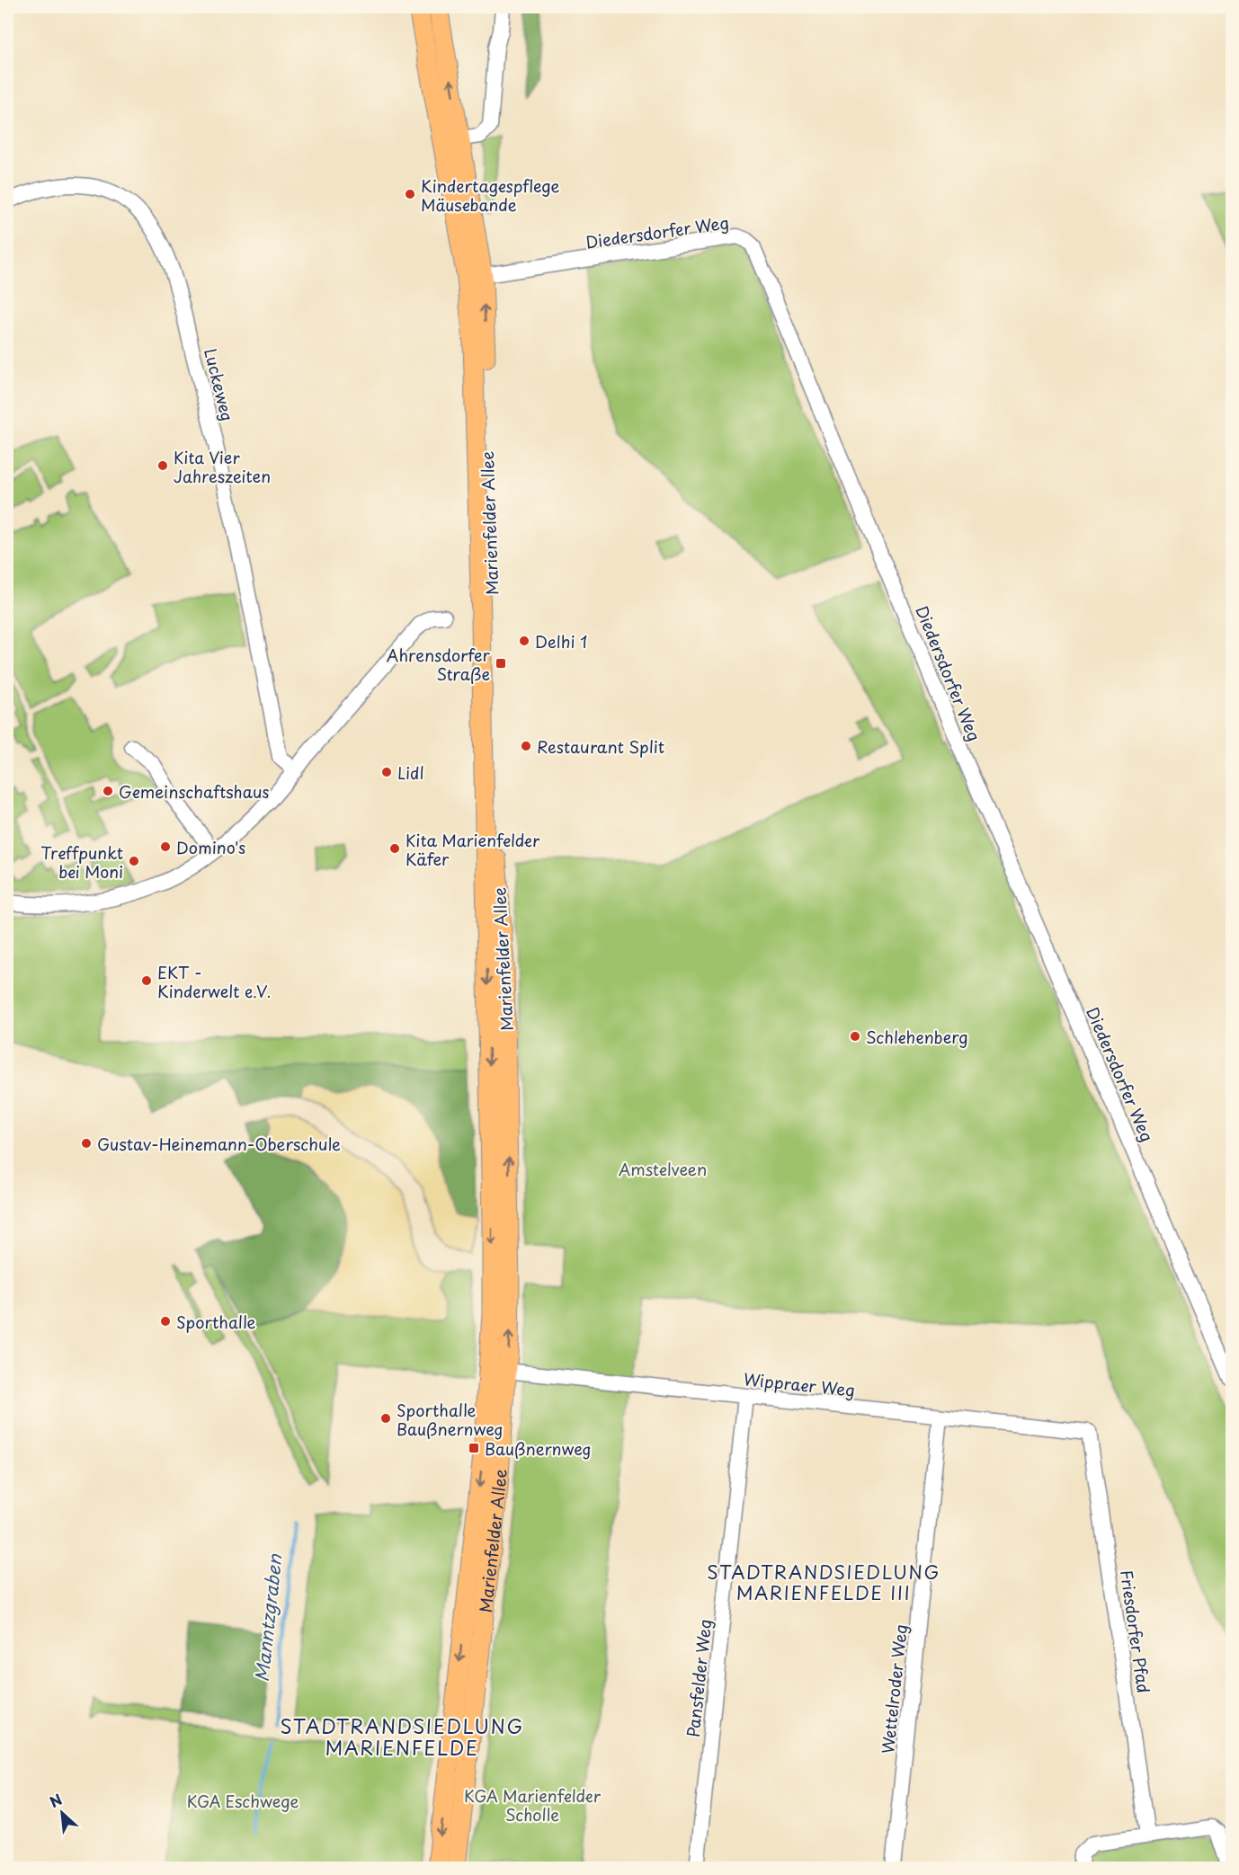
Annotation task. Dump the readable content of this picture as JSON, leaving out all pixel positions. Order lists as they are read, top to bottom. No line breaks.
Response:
{"streets":{"main road":["Marienfelder Allee"],"street":["Diedersdorfer Weg","Luckeweg","Wippraer Weg","Friesdorfer Pfad","Pansfelder Weg","Wettelroder Weg"]},"crossings":[["Diedersdorfer Weg","Marienfelder Allee"],["Marienfelder Allee","Wippraer Weg"],["Wippraer Weg","Friesdorfer Pfad"],["Wippraer Weg","Pansfelder Weg"],["Wippraer Weg","Wettelroder Weg"]],"districts":["STADTRANDSIEDLUNG MARIENFELDE III","STADTRANDSIEDLUNG MARIENFELDE"],"water":["Manntzgraben"],"parks":["Amstelveen","KGA Marienfelder Scholle","KGA Eschwege"],"places":{"other":["Kindertagespflege Mäusebande","Kita Vier Jahreszeiten","Delhi 1","Restaurant Split","Lidl","Gemeinschaftshaus","Domino's","Kita Marienfelder Käfer","Treffpunkt bei Moni","EKT - Kinderwelt e.V.","Schlehenberg","Gustav-Heinemann-Oberschule","Sporthalle","Sporthalle Baußnernweg"],"transit":["Ahrensdorfer Straße","Baußnernweg"]},"north":"top left"}
